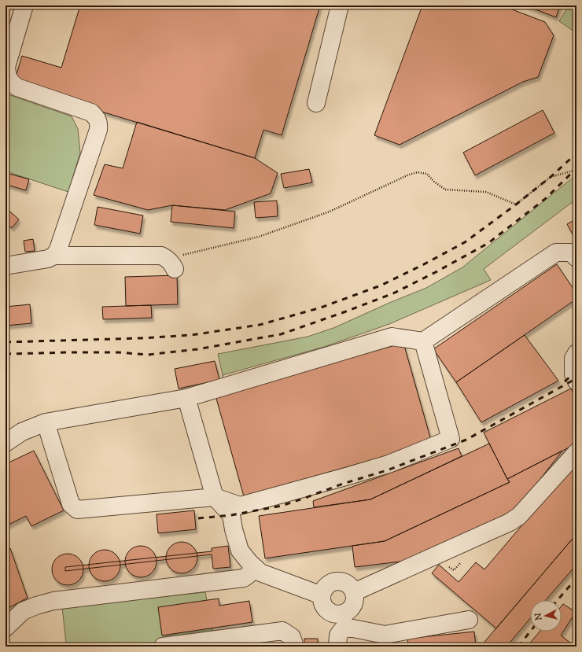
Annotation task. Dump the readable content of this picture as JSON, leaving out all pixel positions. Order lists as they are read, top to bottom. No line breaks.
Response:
{"north":"left"}
